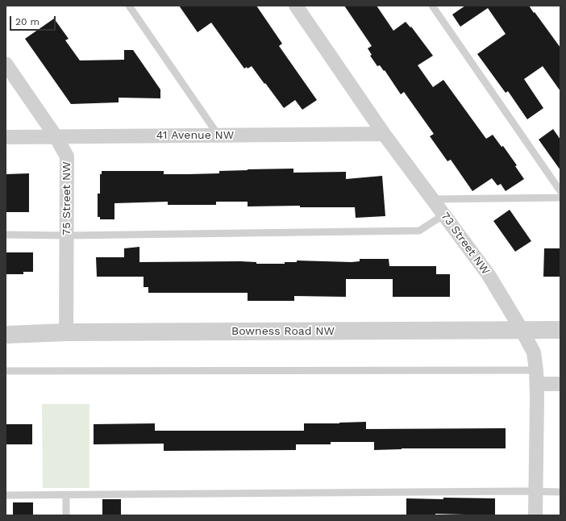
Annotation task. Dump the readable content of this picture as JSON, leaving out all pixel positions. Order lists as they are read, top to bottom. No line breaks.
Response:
{"streets":{"street":["41 Avenue NW","75 Street NW","73 Street NW","Bowness Road NW"]},"crossings":[["41 Avenue NW","75 Street NW"],["41 Avenue NW","73 Street NW"],["75 Street NW","Bowness Road NW"],["73 Street NW","Bowness Road NW"]],"scale_bar":"20 m"}
